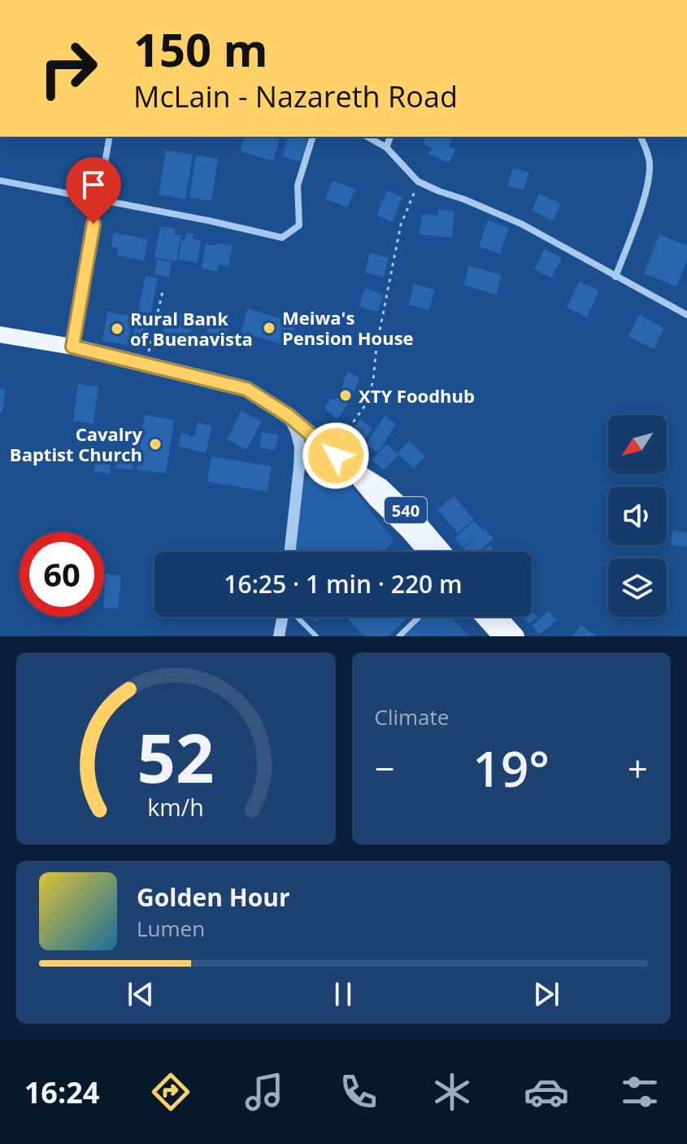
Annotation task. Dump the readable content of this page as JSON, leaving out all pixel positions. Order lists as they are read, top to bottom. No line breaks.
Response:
{"streets":{"main road":["540"]},"places":["Meiwa's Pension House","Rural Bank of Buenavista","XTY Foodhub","Cavalry Baptist Church"],"north":"bottom left","page":{"turn":["150 m","McLain - Nazareth Road"],"limit":"60","trip":"16:25 · 1 min · 220 m","tile":"Climate","heat":["−","19°","+"],"song":["Golden Hour","Lumen"],"tabs":"16:24","gauge":["52","km/h"]}}
